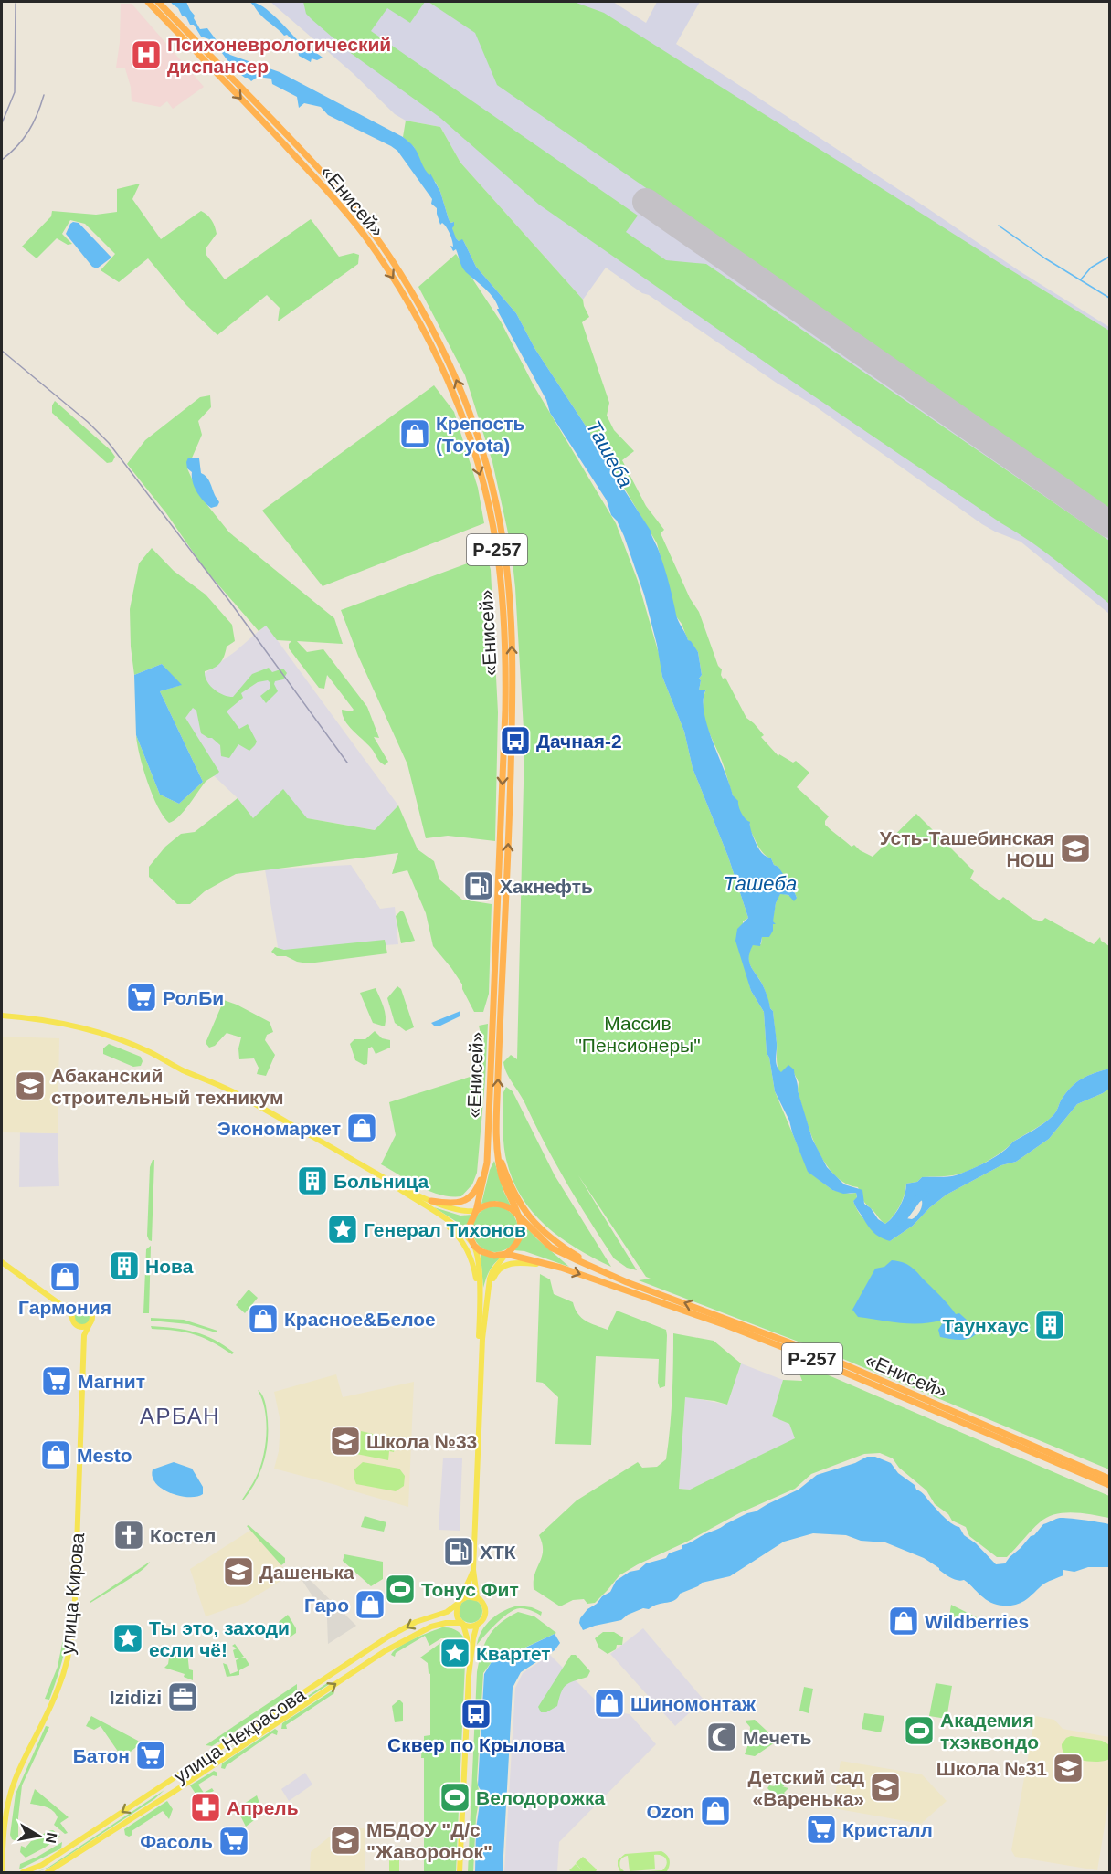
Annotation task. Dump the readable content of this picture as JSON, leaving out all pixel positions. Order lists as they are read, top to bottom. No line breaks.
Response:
{"streets":{"highway":["«Енисей»","Р-257"],"main road":["улица Кирова","улица Некрасова"]},"crossings":[["«Енисей»","Р-257"]],"districts":["АРБАН"],"water":["Ташеба"],"parks":["Массив \"Пенсионеры\""],"places":{"hospital":["Психоневрологический диспансер"],"shop":["Крепость (Toyota)","Экономаркет","Гармония","Красное&Белое","Mesto","Гаро","Wildberries","Шиномонтаж","Ozon"],"bus stop":["Дачная-2","Сквер по Крылова"],"school or university":["Усть-Ташебинская НОШ","Абаканский строительный техникум","Школа №33","Дашенька","Школа №31","Детский сад «Варенька»","МБДОУ \"Д/с \"Жаворонок\""],"fuel station":["Хакнефть","ХТК"],"supermarket":["РолБи","Магнит","Батон","Кристалл","Фасоль"],"building":["Больница","Нова","Таунхаус"],"place":["Генерал Тихонов","Ты это, заходи если чё!","Квартет"],"church":["Костел"],"sports":["Тонус Фит","Академия тхэквондо","Велодорожка"],"office":["Izidizi"],"mosque":["Мечеть"],"pharmacy":["Апрель"]},"north":"right"}
